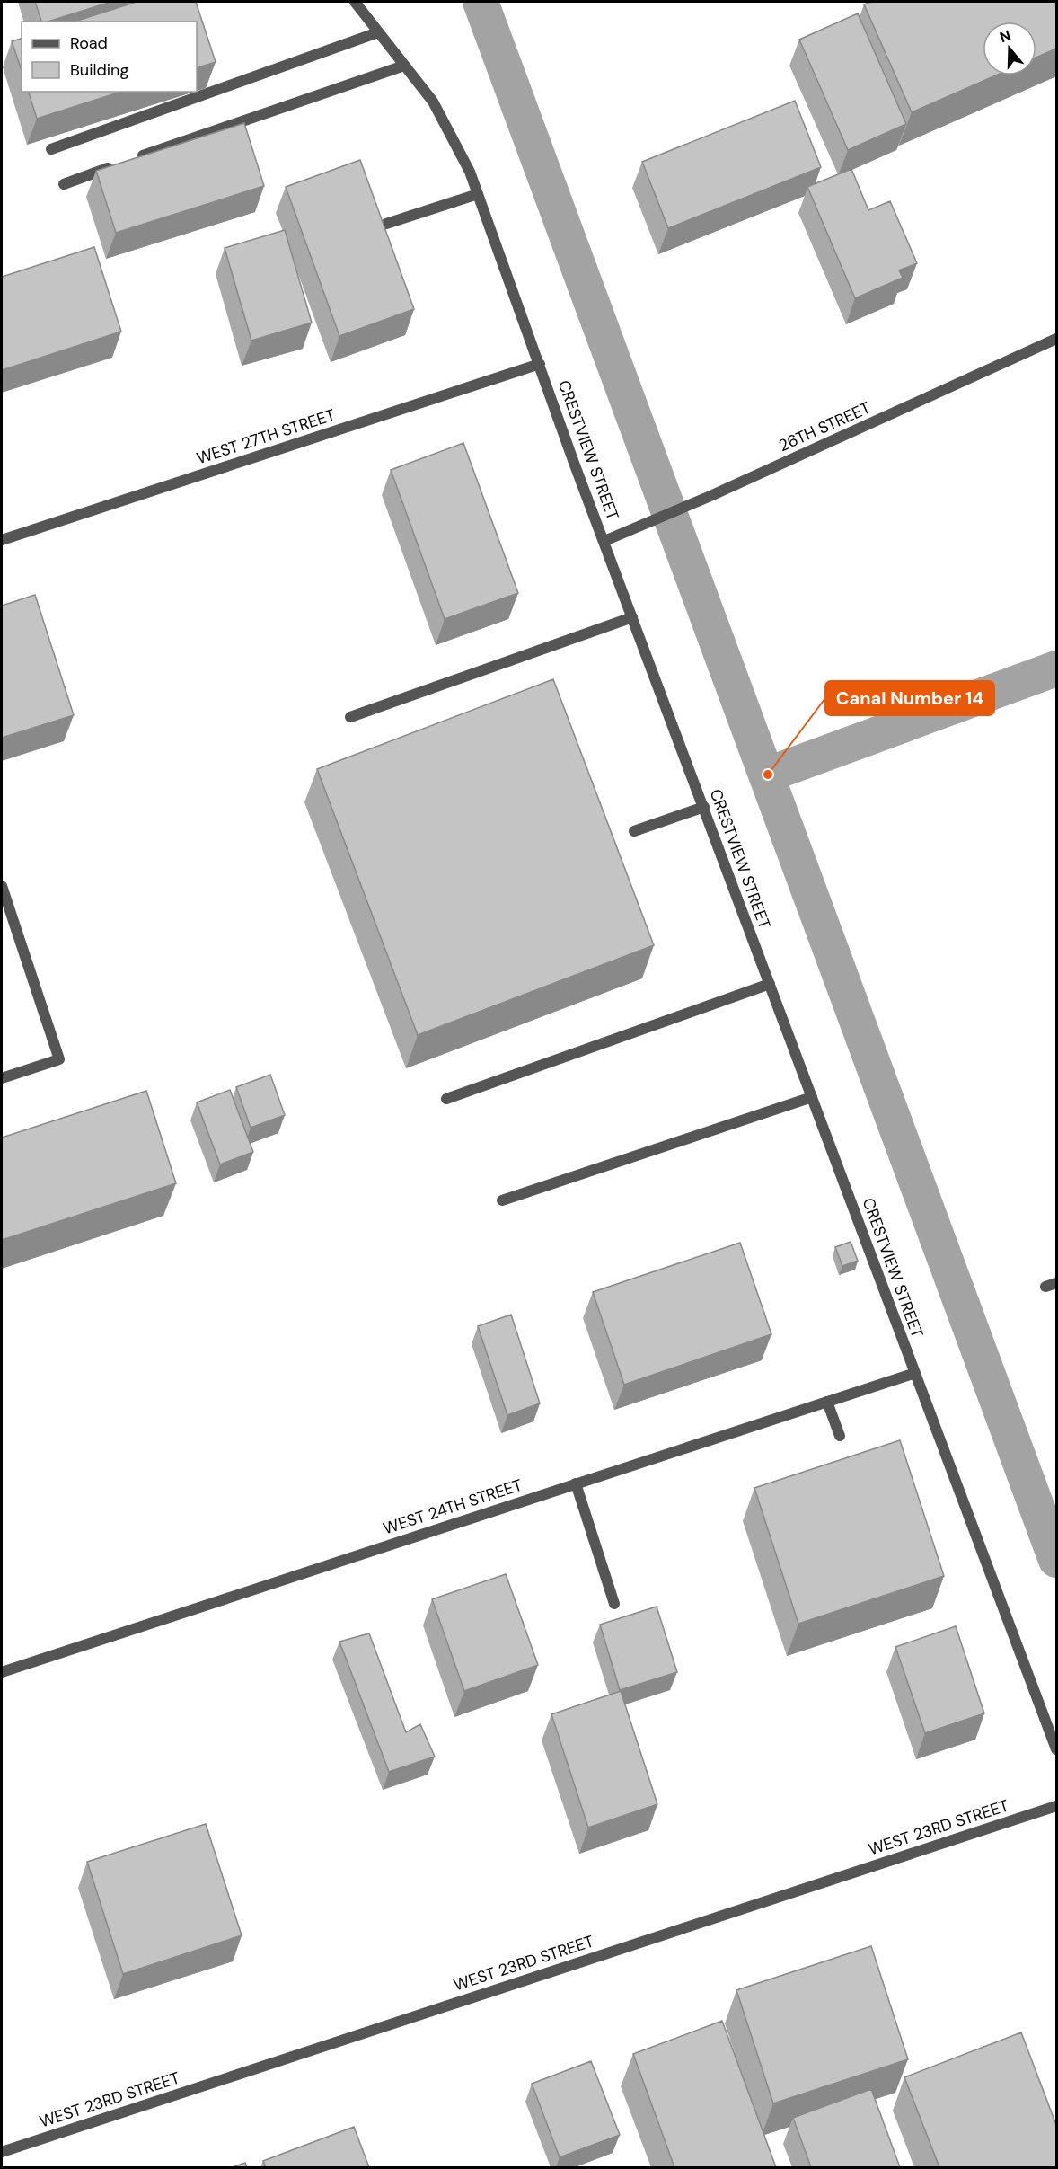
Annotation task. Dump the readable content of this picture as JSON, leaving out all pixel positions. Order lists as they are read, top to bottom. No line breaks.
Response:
{"streets":{"street":["26TH STREET","WEST 27TH STREET","CRESTVIEW STREET","WEST 24TH STREET","WEST 23RD STREET"]},"crossings":[["26TH STREET","CRESTVIEW STREET"],["WEST 27TH STREET","CRESTVIEW STREET"],["CRESTVIEW STREET","WEST 24TH STREET"]],"places":["Canal Number 14"],"legend":["Road","Building"],"north":"top"}
